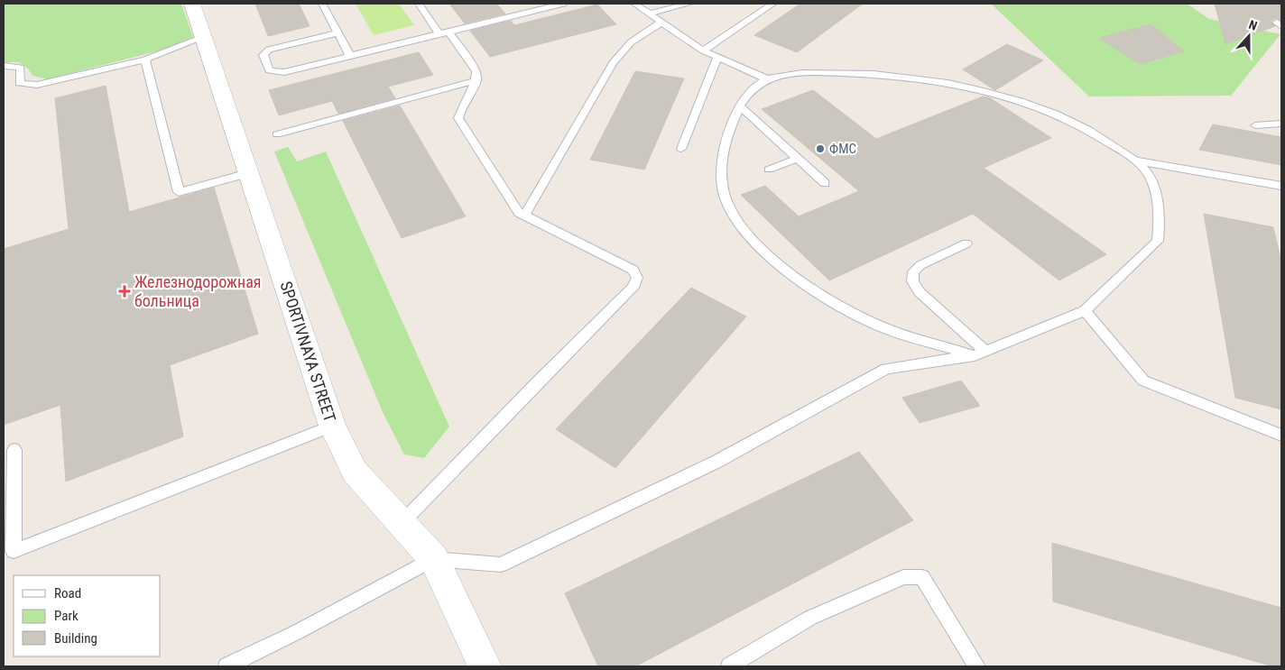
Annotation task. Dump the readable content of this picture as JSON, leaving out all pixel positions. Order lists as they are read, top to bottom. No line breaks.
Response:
{"streets":{"street":["SPORTIVNAYA STREET"]},"places":{"other":["ФМС"],"health":["Железнодорожная больница"]},"legend":["Road","Park","Building"],"north":"top"}
